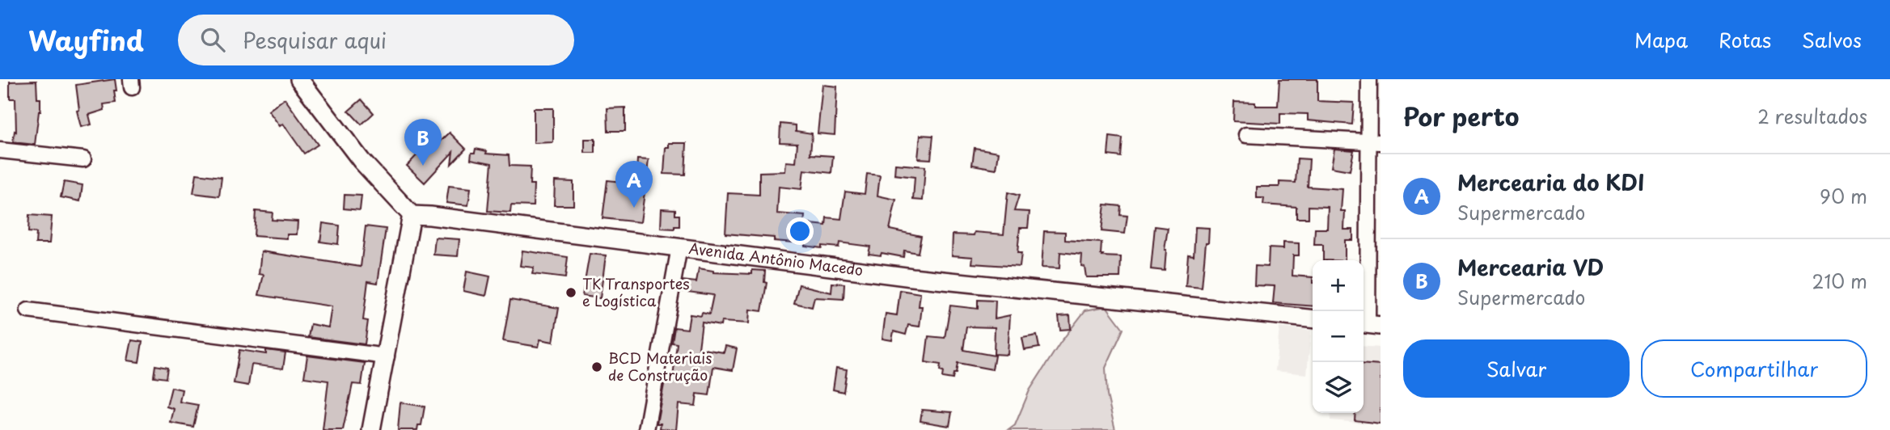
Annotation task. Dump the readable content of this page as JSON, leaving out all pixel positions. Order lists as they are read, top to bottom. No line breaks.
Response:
{"streets":{"street":["Avenida Antônio Macedo"]},"places":["TK Transportes e Logística","BCD Materiais de Construção"],"page":{"header":"Wayfind","search":"Pesquisar aqui","nav":["Mapa","Rotas","Salvos"],"heading":["Por perto","2 resultados"],"pins":["B","A"],"list":[{"mark":"A","name":"Mercearia do KDI","note":"Supermercado","value":"90 m"},{"mark":"B","name":"Mercearia VD","note":"Supermercado","value":"210 m"}],"map_buttons":["+","−"],"buttons":["Salvar","Compartilhar"]}}
